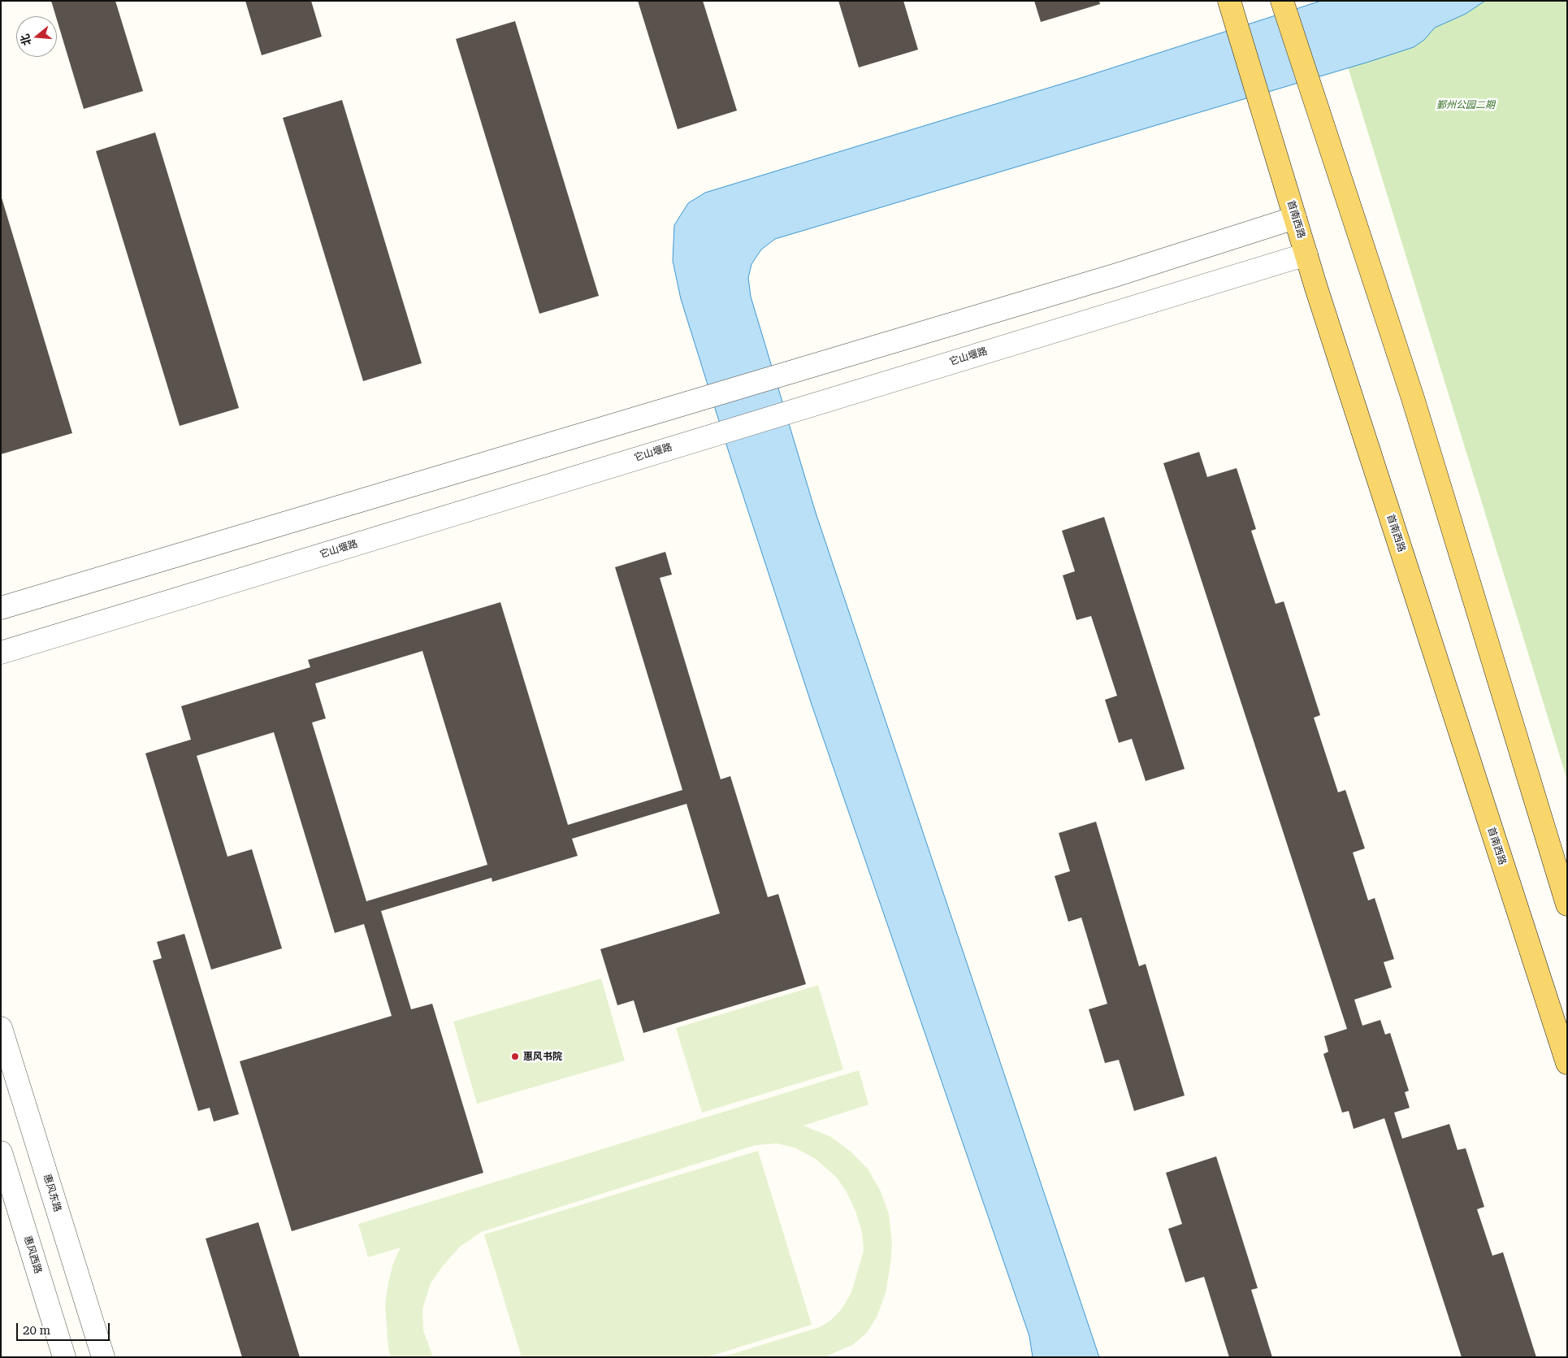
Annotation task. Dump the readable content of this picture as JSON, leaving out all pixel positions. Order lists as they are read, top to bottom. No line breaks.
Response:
{"streets":{"main road":["首南西路"],"street":["它山堰路","惠风东路","惠风西路"]},"crossings":[["首南西路","它山堰路"]],"parks":["鄞州公园二期"],"places":["惠风书院"],"scale_bar":"20 m","north":"left"}
